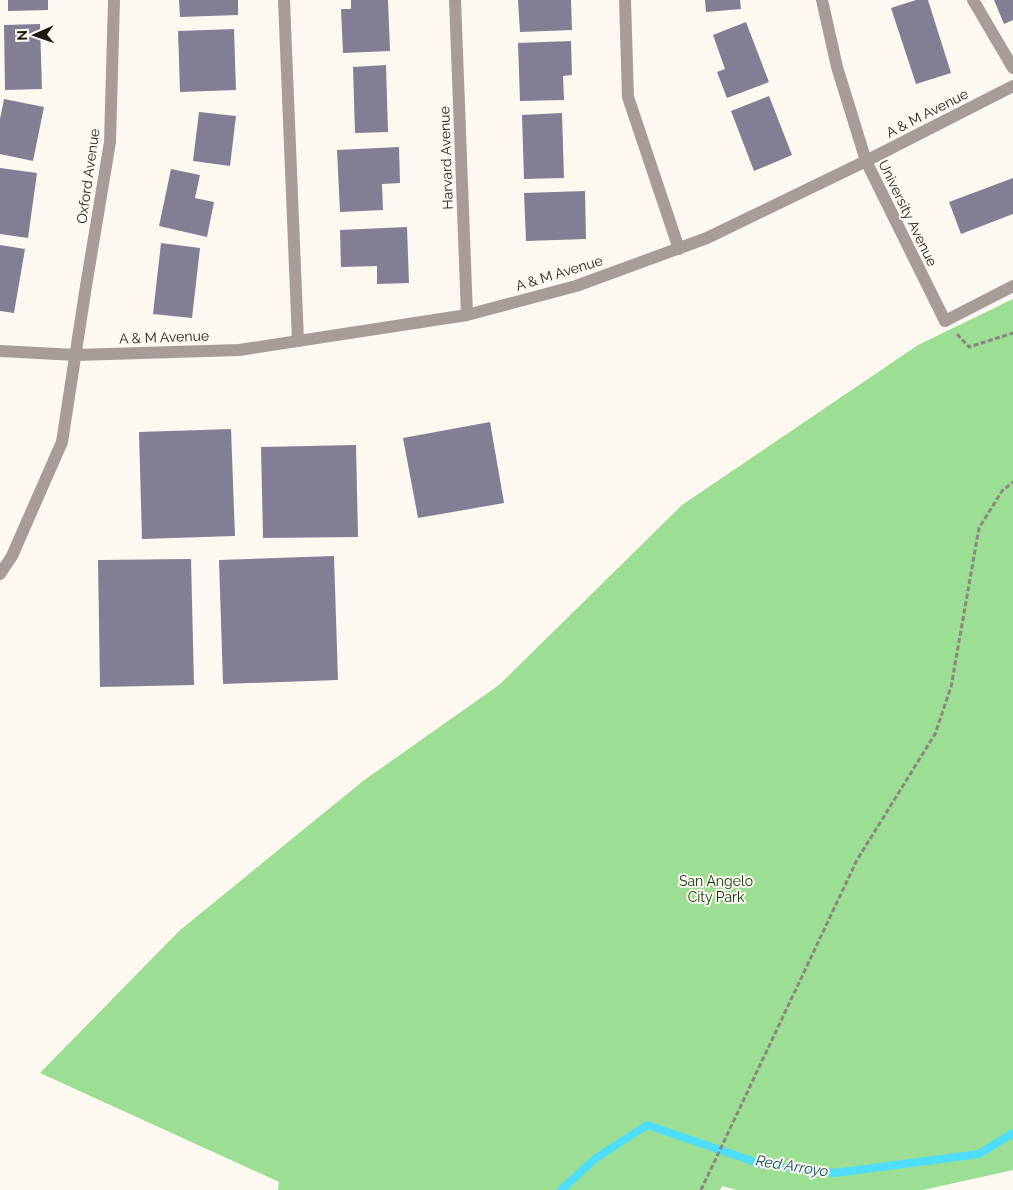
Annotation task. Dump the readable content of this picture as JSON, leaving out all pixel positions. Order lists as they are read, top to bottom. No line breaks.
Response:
{"streets":{"street":["A & M Avenue","Harvard Avenue","Oxford Avenue","University Avenue"]},"crossings":[["A & M Avenue","Harvard Avenue"],["A & M Avenue","Oxford Avenue"],["A & M Avenue","University Avenue"]],"water":["Red Arroyo"],"parks":["San Angelo City Park"],"north":"left"}
